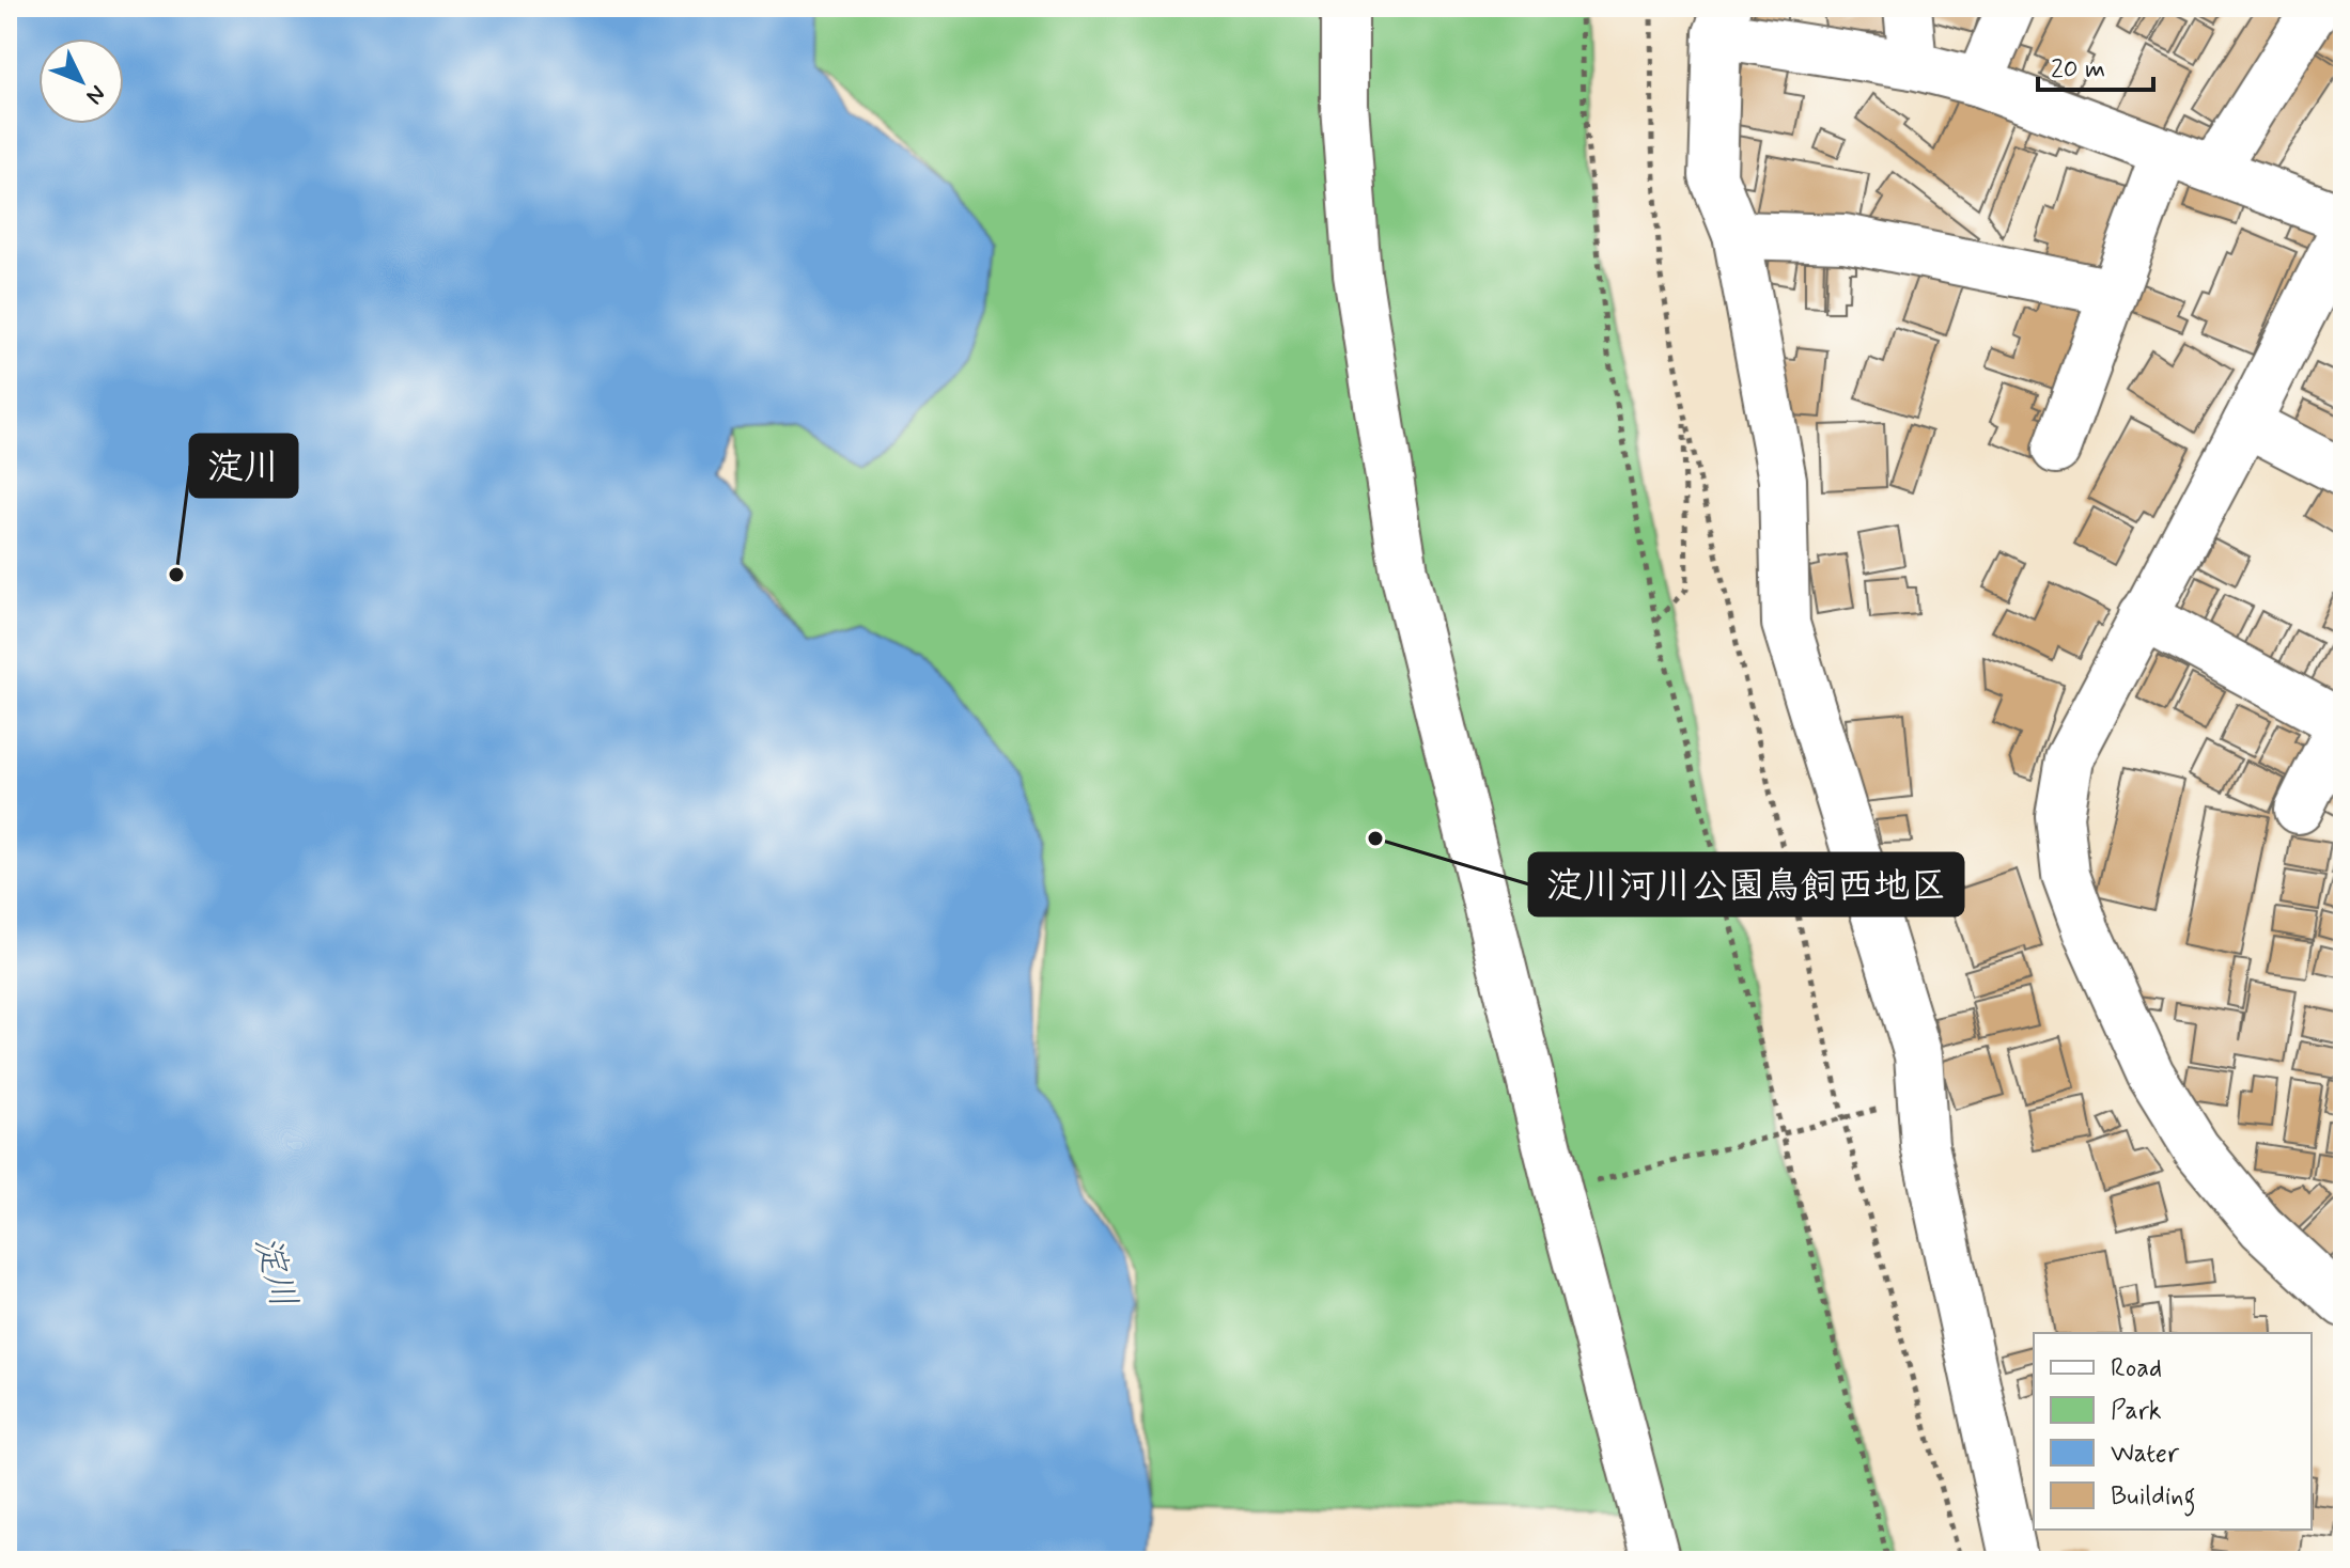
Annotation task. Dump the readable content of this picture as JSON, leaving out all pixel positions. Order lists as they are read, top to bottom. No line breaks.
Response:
{"water":["淀川"],"places":["淀川","淀川河川公園鳥飼西地区"],"legend":["Road","Park","Water","Building"],"scale_bar":"20 m","north":"bottom right"}
